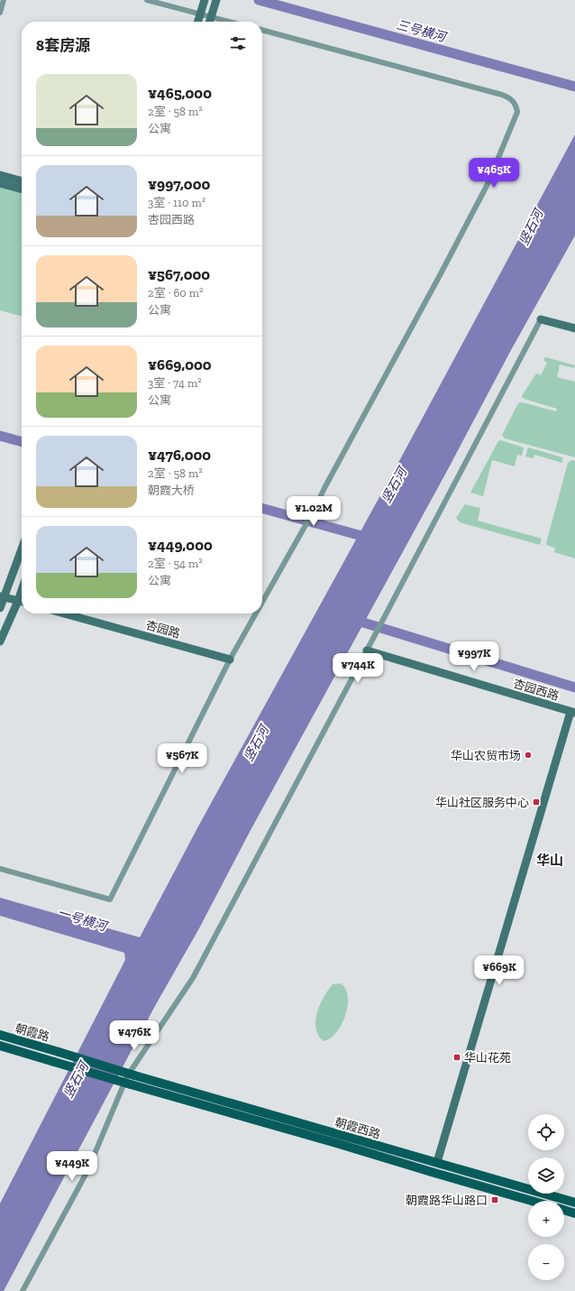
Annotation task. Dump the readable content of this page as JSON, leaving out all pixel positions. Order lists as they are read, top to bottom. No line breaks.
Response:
{"streets":{"main road":["朝霞路","朝霞西路"],"street":["杏园路","杏园西路"]},"crossings":[["朝霞路","朝霞西路"]],"districts":["华山"],"water":["三号横河","竖石河","一号横河"],"places":{"other":["华山农贸市场"],"transit":["华山社区服务中心","华山花苑","朝霞路华山路口"]},"page":{"heading":"8套房源","list":[{"name":"¥465,000","note":"2室 · 58 m² · 公寓"},{"name":"¥997,000","note":"3室 · 110 m² · 杏园西路"},{"name":"¥567,000","note":"2室 · 60 m² · 公寓"},{"name":"¥669,000","note":"3室 · 74 m² · 公寓"},{"name":"¥476,000","note":"2室 · 58 m² · 朝霞大桥"},{"name":"¥449,000","note":"2室 · 54 m² · 公寓"}],"price":["¥465K","¥1.02M","¥997K","¥744K","¥567K","¥669K","¥476K","¥449K"],"map_buttons":["+","−"]}}
